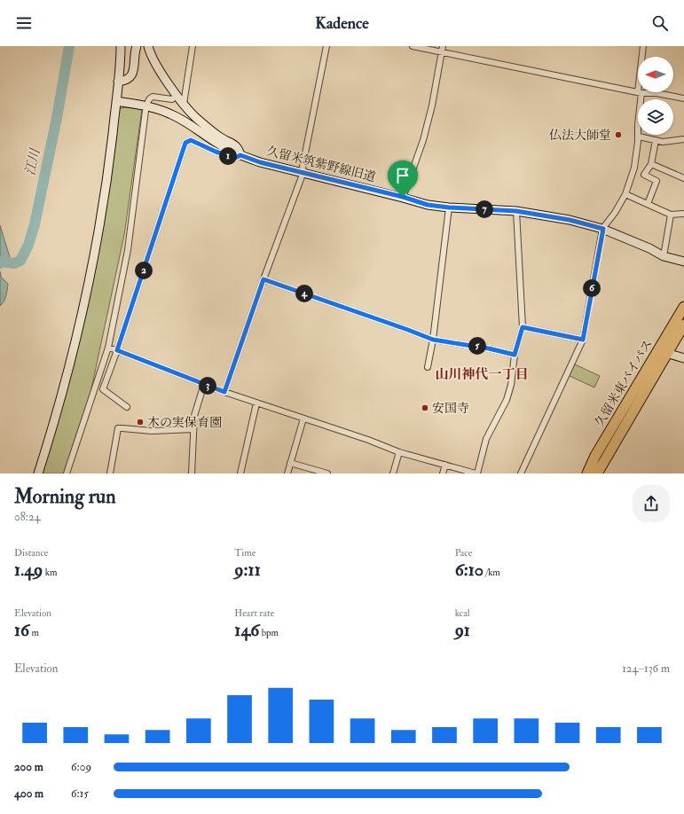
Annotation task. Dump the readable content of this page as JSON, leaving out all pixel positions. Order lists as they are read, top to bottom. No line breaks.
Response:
{"streets":{"highway":["久留米東バイパス"],"street":["久留米筑紫野線旧道"]},"districts":["山川神代一丁目"],"water":["江川"],"places":["仏法大師堂","安国寺","木の実保育園"],"north":"left","page":{"header":"Kadence","pins":["1","7","2","6","4","5","3"],"heading":["Morning run","08:24"],"stats":[["Distance","1.49 km"],["Time","9:11"],["Pace","6:10 /km"],["Elevation","16 m"],["Heart rate","146 bpm"],["kcal","91"]],"chart":["Elevation","124–136 m"],"list":[{"name":"200 m","note":"6:09"},{"name":"400 m","note":"6:15"}]}}
